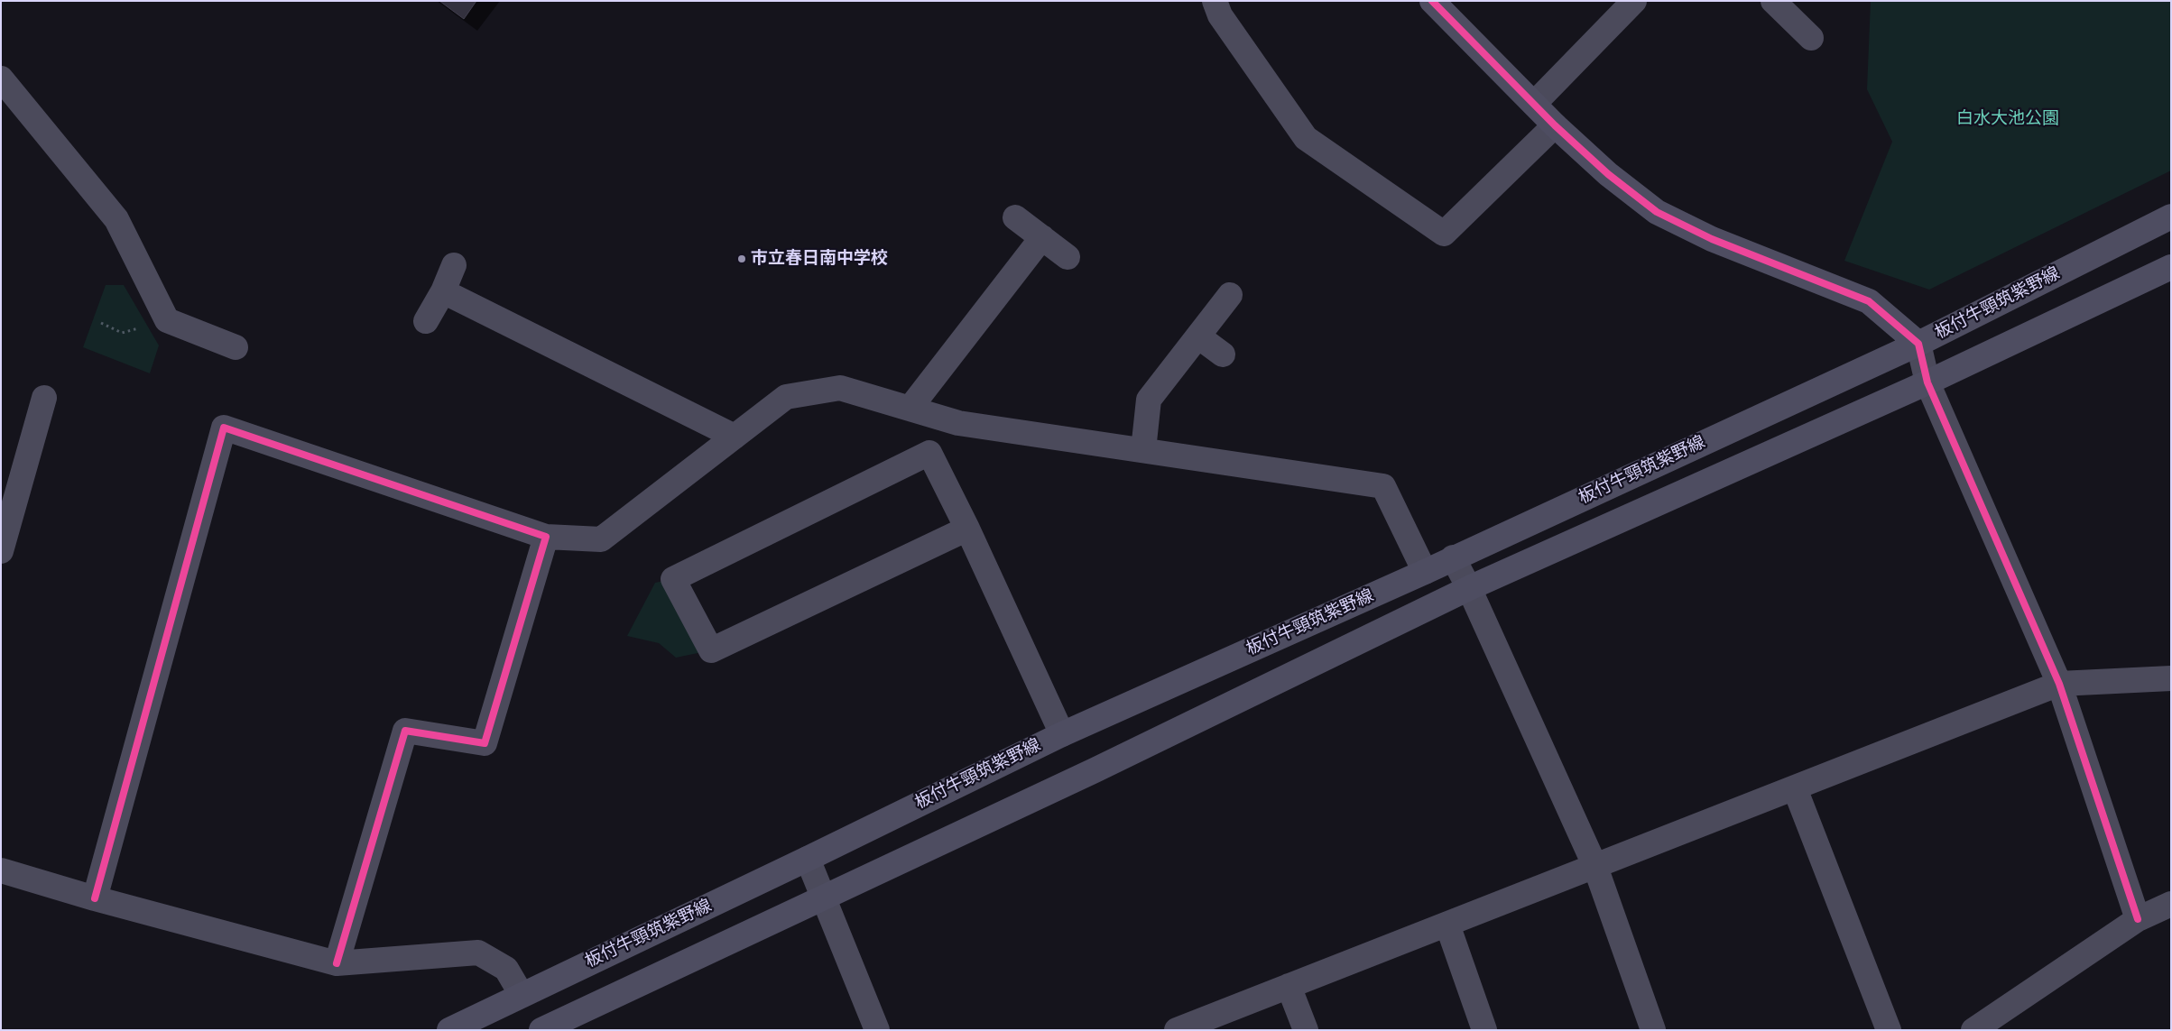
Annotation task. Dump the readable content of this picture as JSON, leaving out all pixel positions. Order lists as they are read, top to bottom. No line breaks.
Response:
{"streets":{"main road":["板付牛頸筑紫野線"]},"parks":["白水大池公園"],"places":["市立春日南中学校"]}
